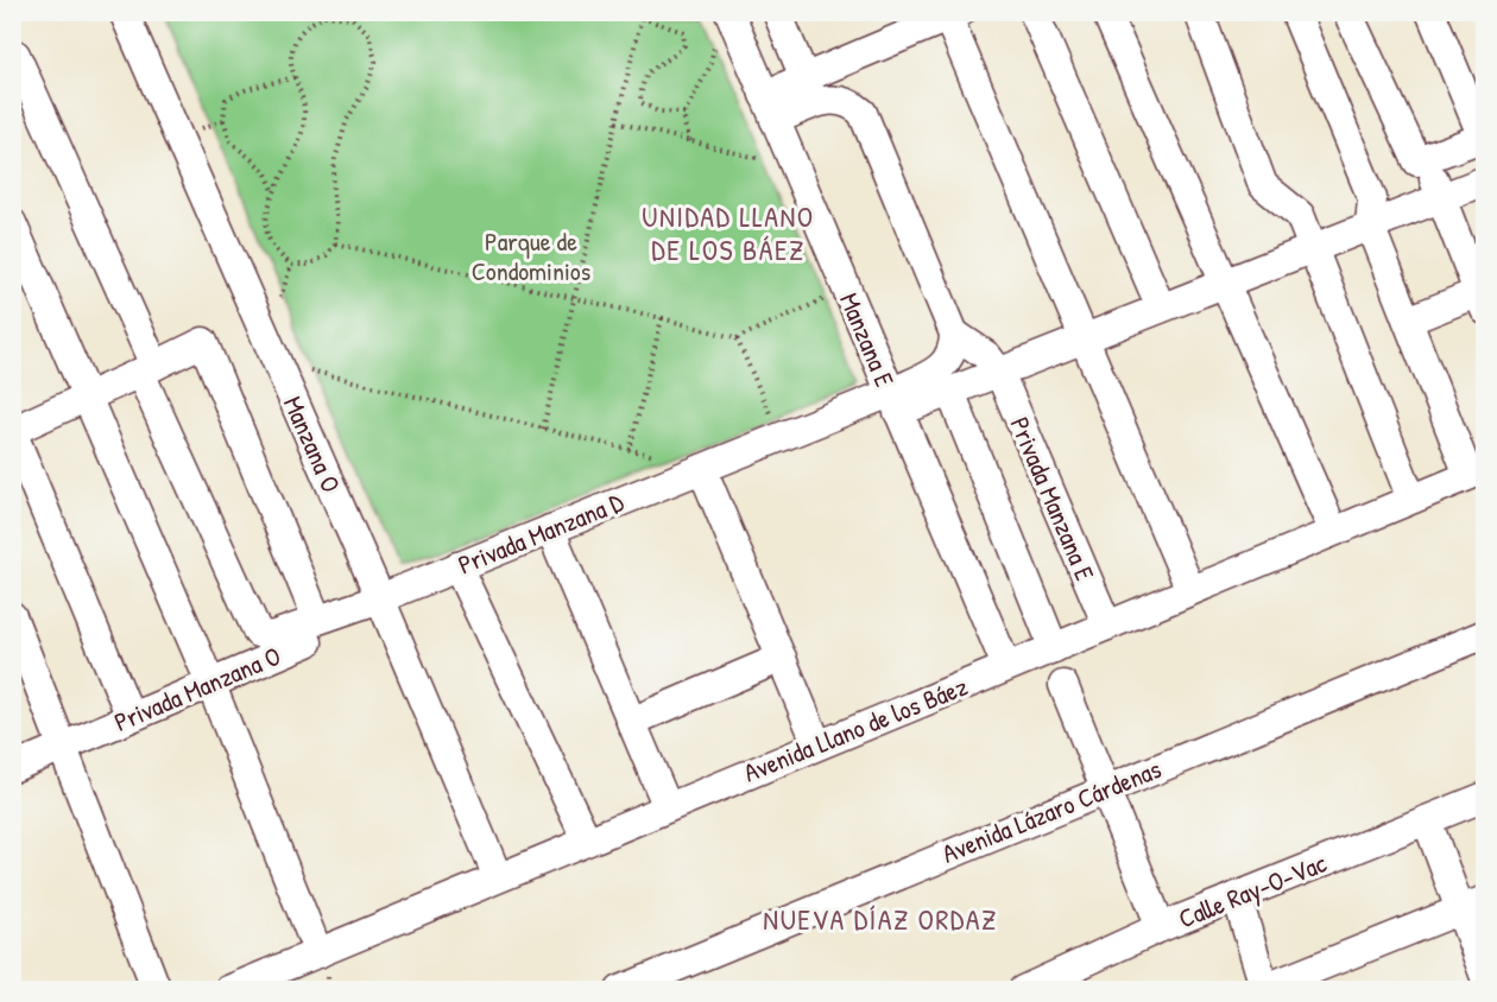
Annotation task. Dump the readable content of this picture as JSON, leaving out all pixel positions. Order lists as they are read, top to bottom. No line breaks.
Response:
{"streets":{"street":["Manzana E","Manzana O","Privada Manzana E","Privada Manzana D","Privada Manzana O","Avenida Llano de los Báez","Avenida Lázaro Cárdenas","Calle Ray-O-Vac"]},"crossings":[["Manzana E","Privada Manzana D"],["Manzana E","Avenida Llano de los Báez"],["Manzana O","Privada Manzana D"],["Manzana O","Privada Manzana O"],["Manzana O","Avenida Llano de los Báez"],["Privada Manzana E","Avenida Llano de los Báez"],["Privada Manzana D","Privada Manzana O"]],"districts":["UNIDAD LLANO DE LOS BÁEZ","NUEVA DÍAZ ORDAZ"],"parks":["Parque de Condominios"]}
